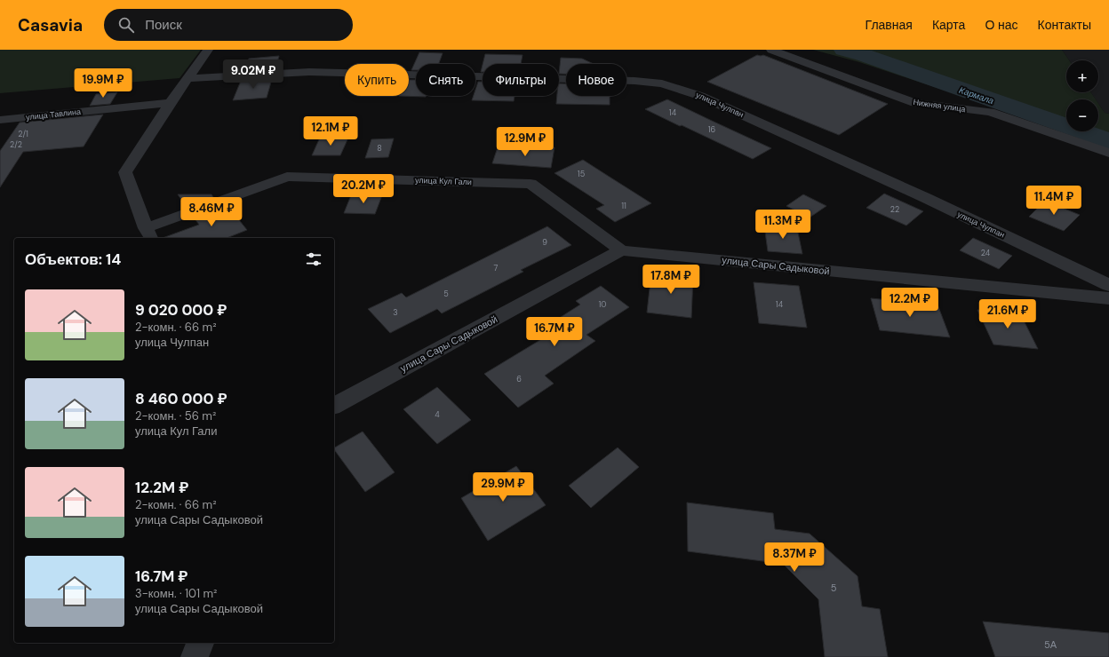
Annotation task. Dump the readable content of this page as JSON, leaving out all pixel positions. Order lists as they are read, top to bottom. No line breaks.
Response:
{"streets":{"street":["улица Чулпан","Нижняя улица","улица Тавлина","улица Кул Гали","улица Сары Садыковой"]},"crossings":[["улица Кул Гали","улица Сары Садыковой"]],"water":["Кармала"],"house_numbers":["14","16","2/1","2/2","8","15","11","22","9","24","7","5","10","14","3","6","4","5","5А"],"page":{"header":"Casavia","search":"Поиск","nav":["Главная","Карта","О нас","Контакты"],"price":["9.02M ₽","19.9M ₽","12.1M ₽","12.9M ₽","20.2M ₽","11.4M ₽","8.46M ₽","11.3M ₽","17.8M ₽","12.2M ₽","21.6M ₽","16.7M ₽","29.9M ₽","8.37M ₽"],"map_buttons":["+","−"],"chip":["Купить","Снять","Фильтры","Новое"],"heading":"Объектов: 14","list":[{"name":"9 020 000 ₽","note":"2-комн. · 66 m² · улица Чулпан"},{"name":"8 460 000 ₽","note":"2-комн. · 56 m² · улица Кул Гали"},{"name":"12.2M ₽","note":"2-комн. · 66 m² · улица Сары Садыковой"},{"name":"16.7M ₽","note":"3-комн. · 101 m² · улица Сары Садыковой"}]}}
